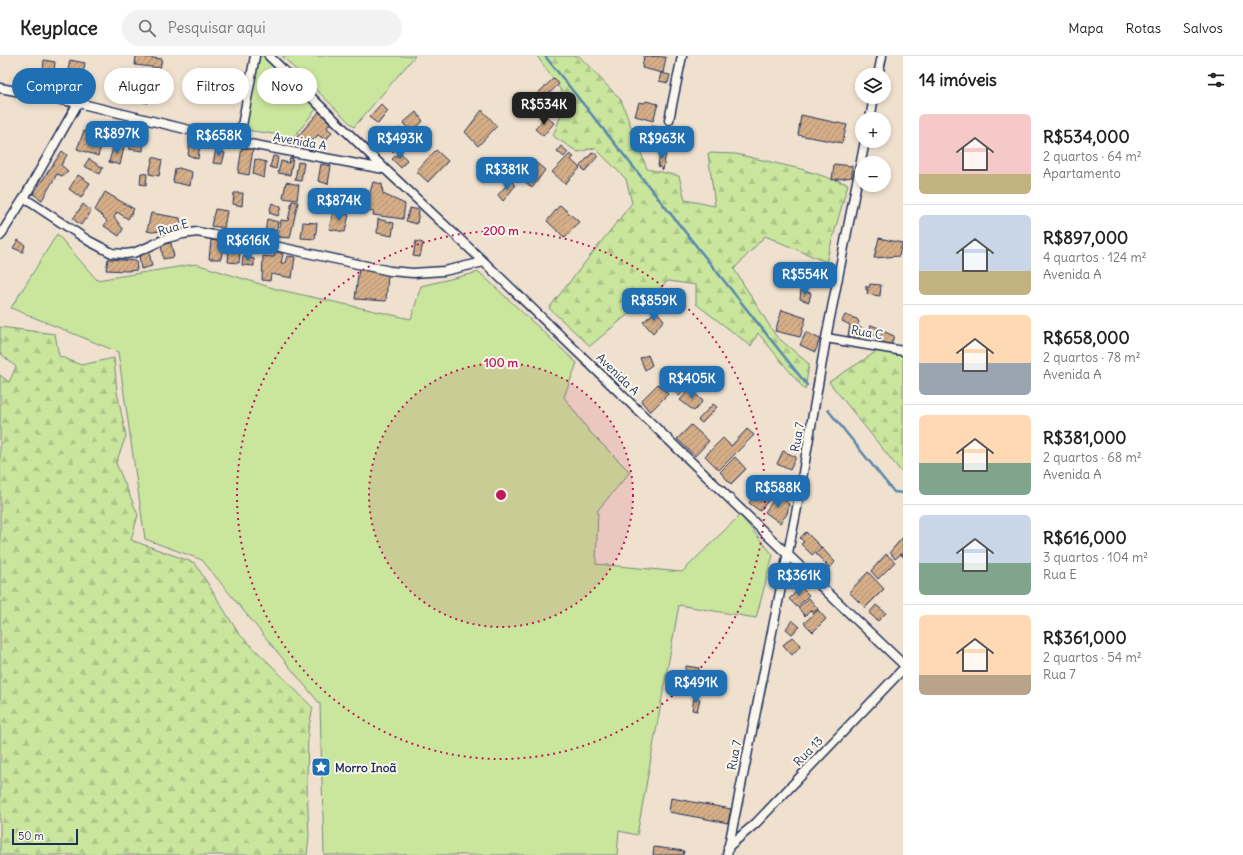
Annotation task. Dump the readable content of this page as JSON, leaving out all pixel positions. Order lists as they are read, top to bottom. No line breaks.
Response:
{"streets":{"street":["Avenida A","Rua E","Rua C","Rua 7","Rua 13"]},"crossings":[["Avenida A","Rua E"],["Avenida A","Rua 7"],["Rua C","Rua 7"],["Rua 7","Rua 13"]],"places":{"place":["Morro Inoã"]},"scale_bar":"50 m","page":{"header":"Keyplace","search":"Pesquisar aqui","nav":["Mapa","Rotas","Salvos"],"heading":"14 imóveis","map_buttons":["+","−"],"chip":["Comprar","Alugar","Filtros","Novo"],"price":["R$534K","R$897K","R$658K","R$493K","R$963K","R$381K","R$874K","R$616K","R$554K","R$859K","R$405K","R$588K","R$361K","R$491K"],"list":[{"name":"R$534,000","note":"2 quartos · 64 m² · Apartamento"},{"name":"R$897,000","note":"4 quartos · 124 m² · Avenida A"},{"name":"R$658,000","note":"2 quartos · 78 m² · Avenida A"},{"name":"R$381,000","note":"2 quartos · 68 m² · Avenida A"},{"name":"R$616,000","note":"3 quartos · 104 m² · Rua E"},{"name":"R$361,000","note":"2 quartos · 54 m² · Rua 7"}],"scale":"50 m"},"rings":["200 m","100 m"]}
